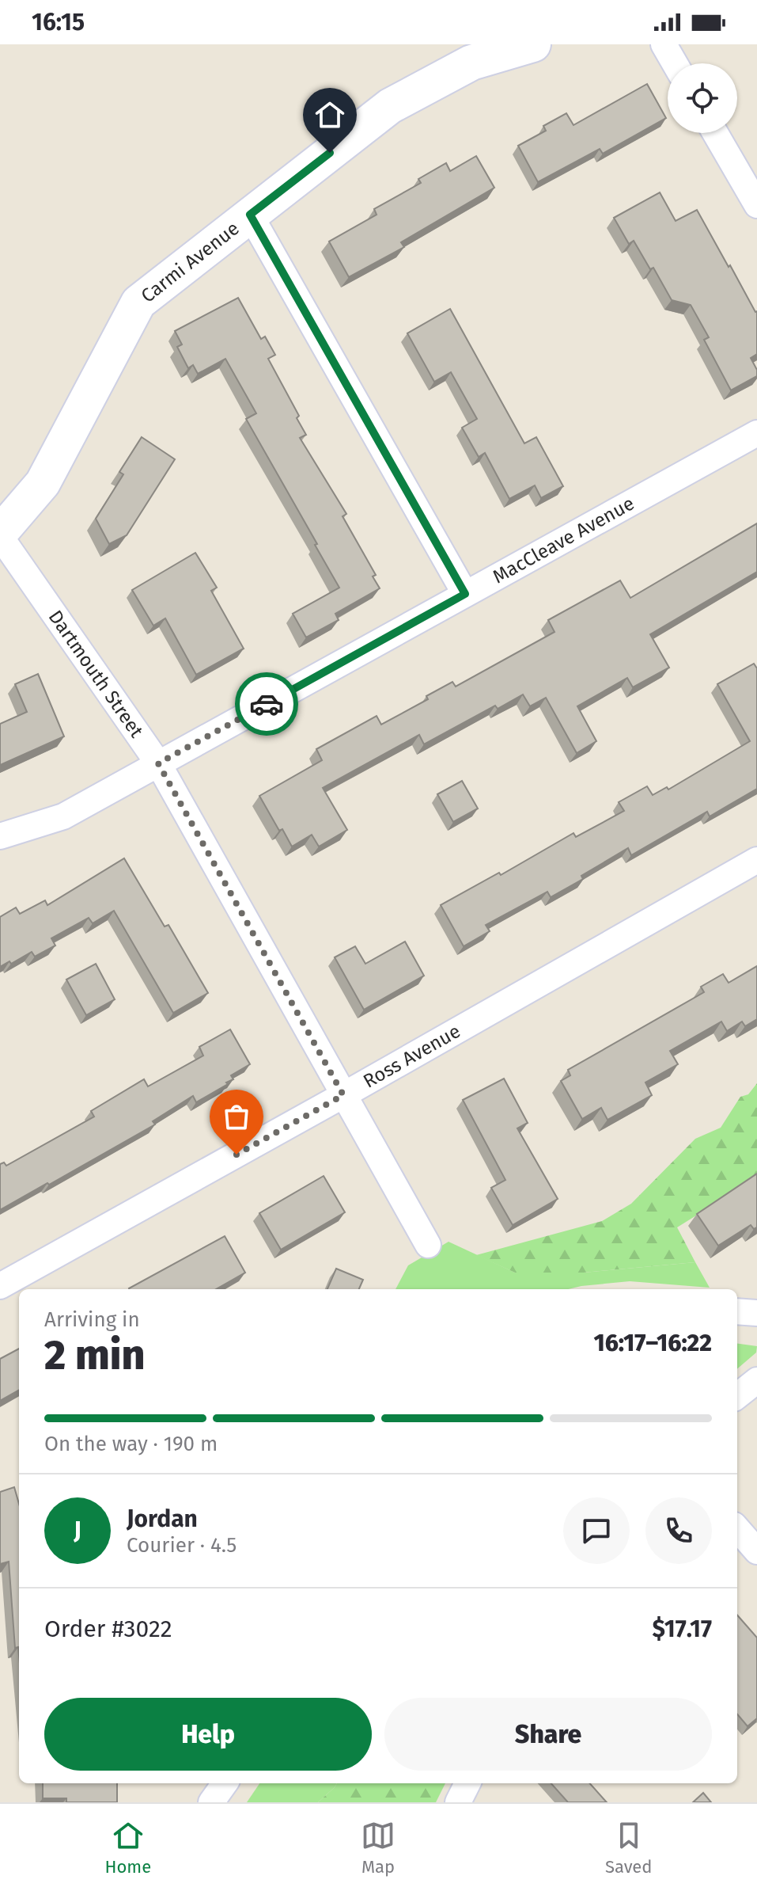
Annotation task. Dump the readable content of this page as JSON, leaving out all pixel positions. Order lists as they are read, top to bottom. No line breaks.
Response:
{"streets":{"street":["Carmi Avenue","MacCleave Avenue","Dartmouth Street","Ross Avenue"]},"crossings":[["Carmi Avenue","Dartmouth Street"],["MacCleave Avenue","Dartmouth Street"],["Dartmouth Street","Ross Avenue"]],"page":{"status":"16:15","heading":["2 min","Arriving in","16:17–16:22"],"panel":["Jordan","Courier · 4.5","Order #3022","$17.17"],"bar":"On the way · 190 m","round":"J","buttons":["Help","Share"],"tabs":["Home","Map","Saved"]}}
